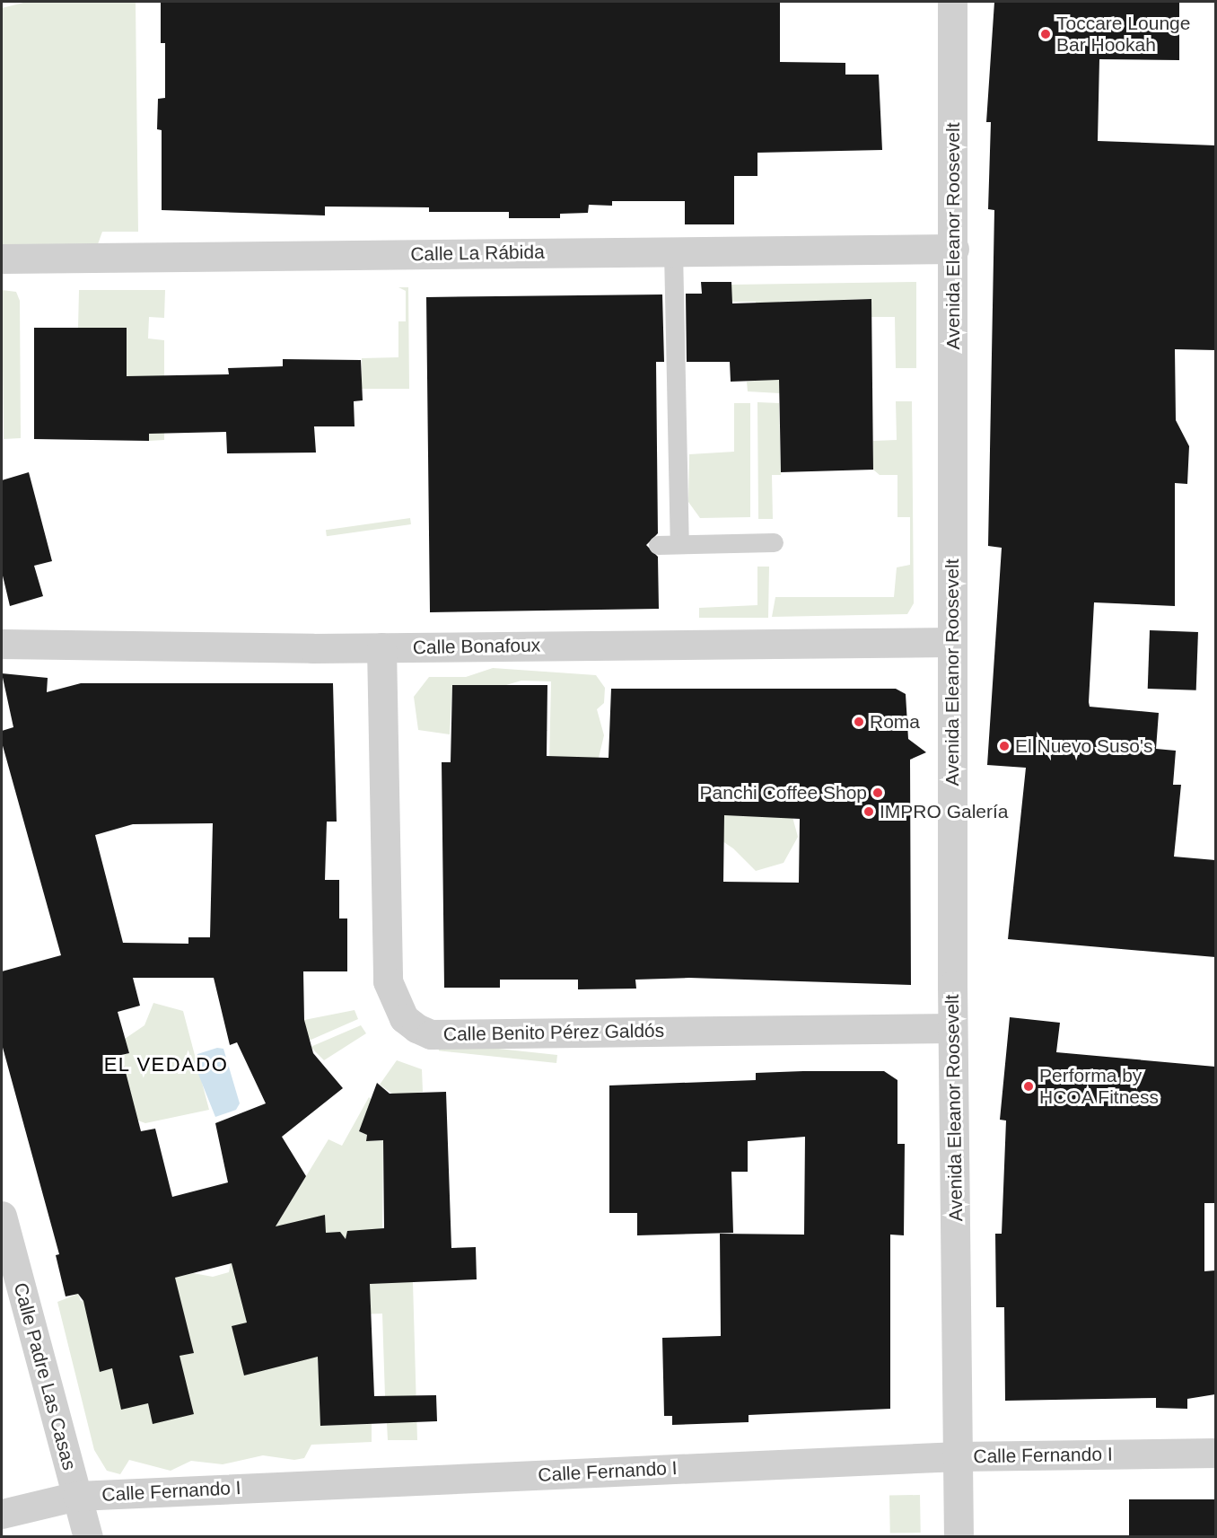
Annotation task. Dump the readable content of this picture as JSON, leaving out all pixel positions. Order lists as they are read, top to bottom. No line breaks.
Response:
{"streets":{"street":["Avenida Eleanor Roosevelt","Calle La Rábida","Calle Bonafoux","Calle Benito Pérez Galdós","Calle Padre Las Casas","Calle Fernando I"]},"crossings":[["Avenida Eleanor Roosevelt","Calle La Rábida"],["Avenida Eleanor Roosevelt","Calle Bonafoux"],["Avenida Eleanor Roosevelt","Calle Benito Pérez Galdós"],["Avenida Eleanor Roosevelt","Calle Fernando I"],["Calle Bonafoux","Calle Benito Pérez Galdós"],["Calle Padre Las Casas","Calle Fernando I"]],"districts":["EL VEDADO"],"places":["Toccare Lounge Bar Hookah","Roma","El Nuevo Suso's","Panchi Coffee Shop","IMPRO Galería","Performa by HCOA Fitness"]}
